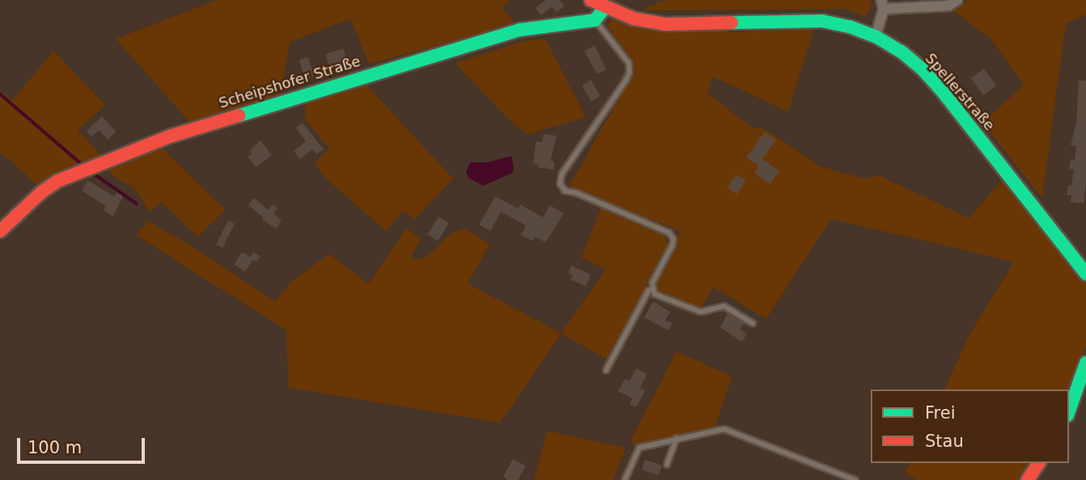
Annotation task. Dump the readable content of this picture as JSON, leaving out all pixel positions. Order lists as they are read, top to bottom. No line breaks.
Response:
{"streets":{"street":["Scheipshofer Straße","Spellerstraße"]},"legend":["Frei","Stau"],"scale_bar":"100 m"}
